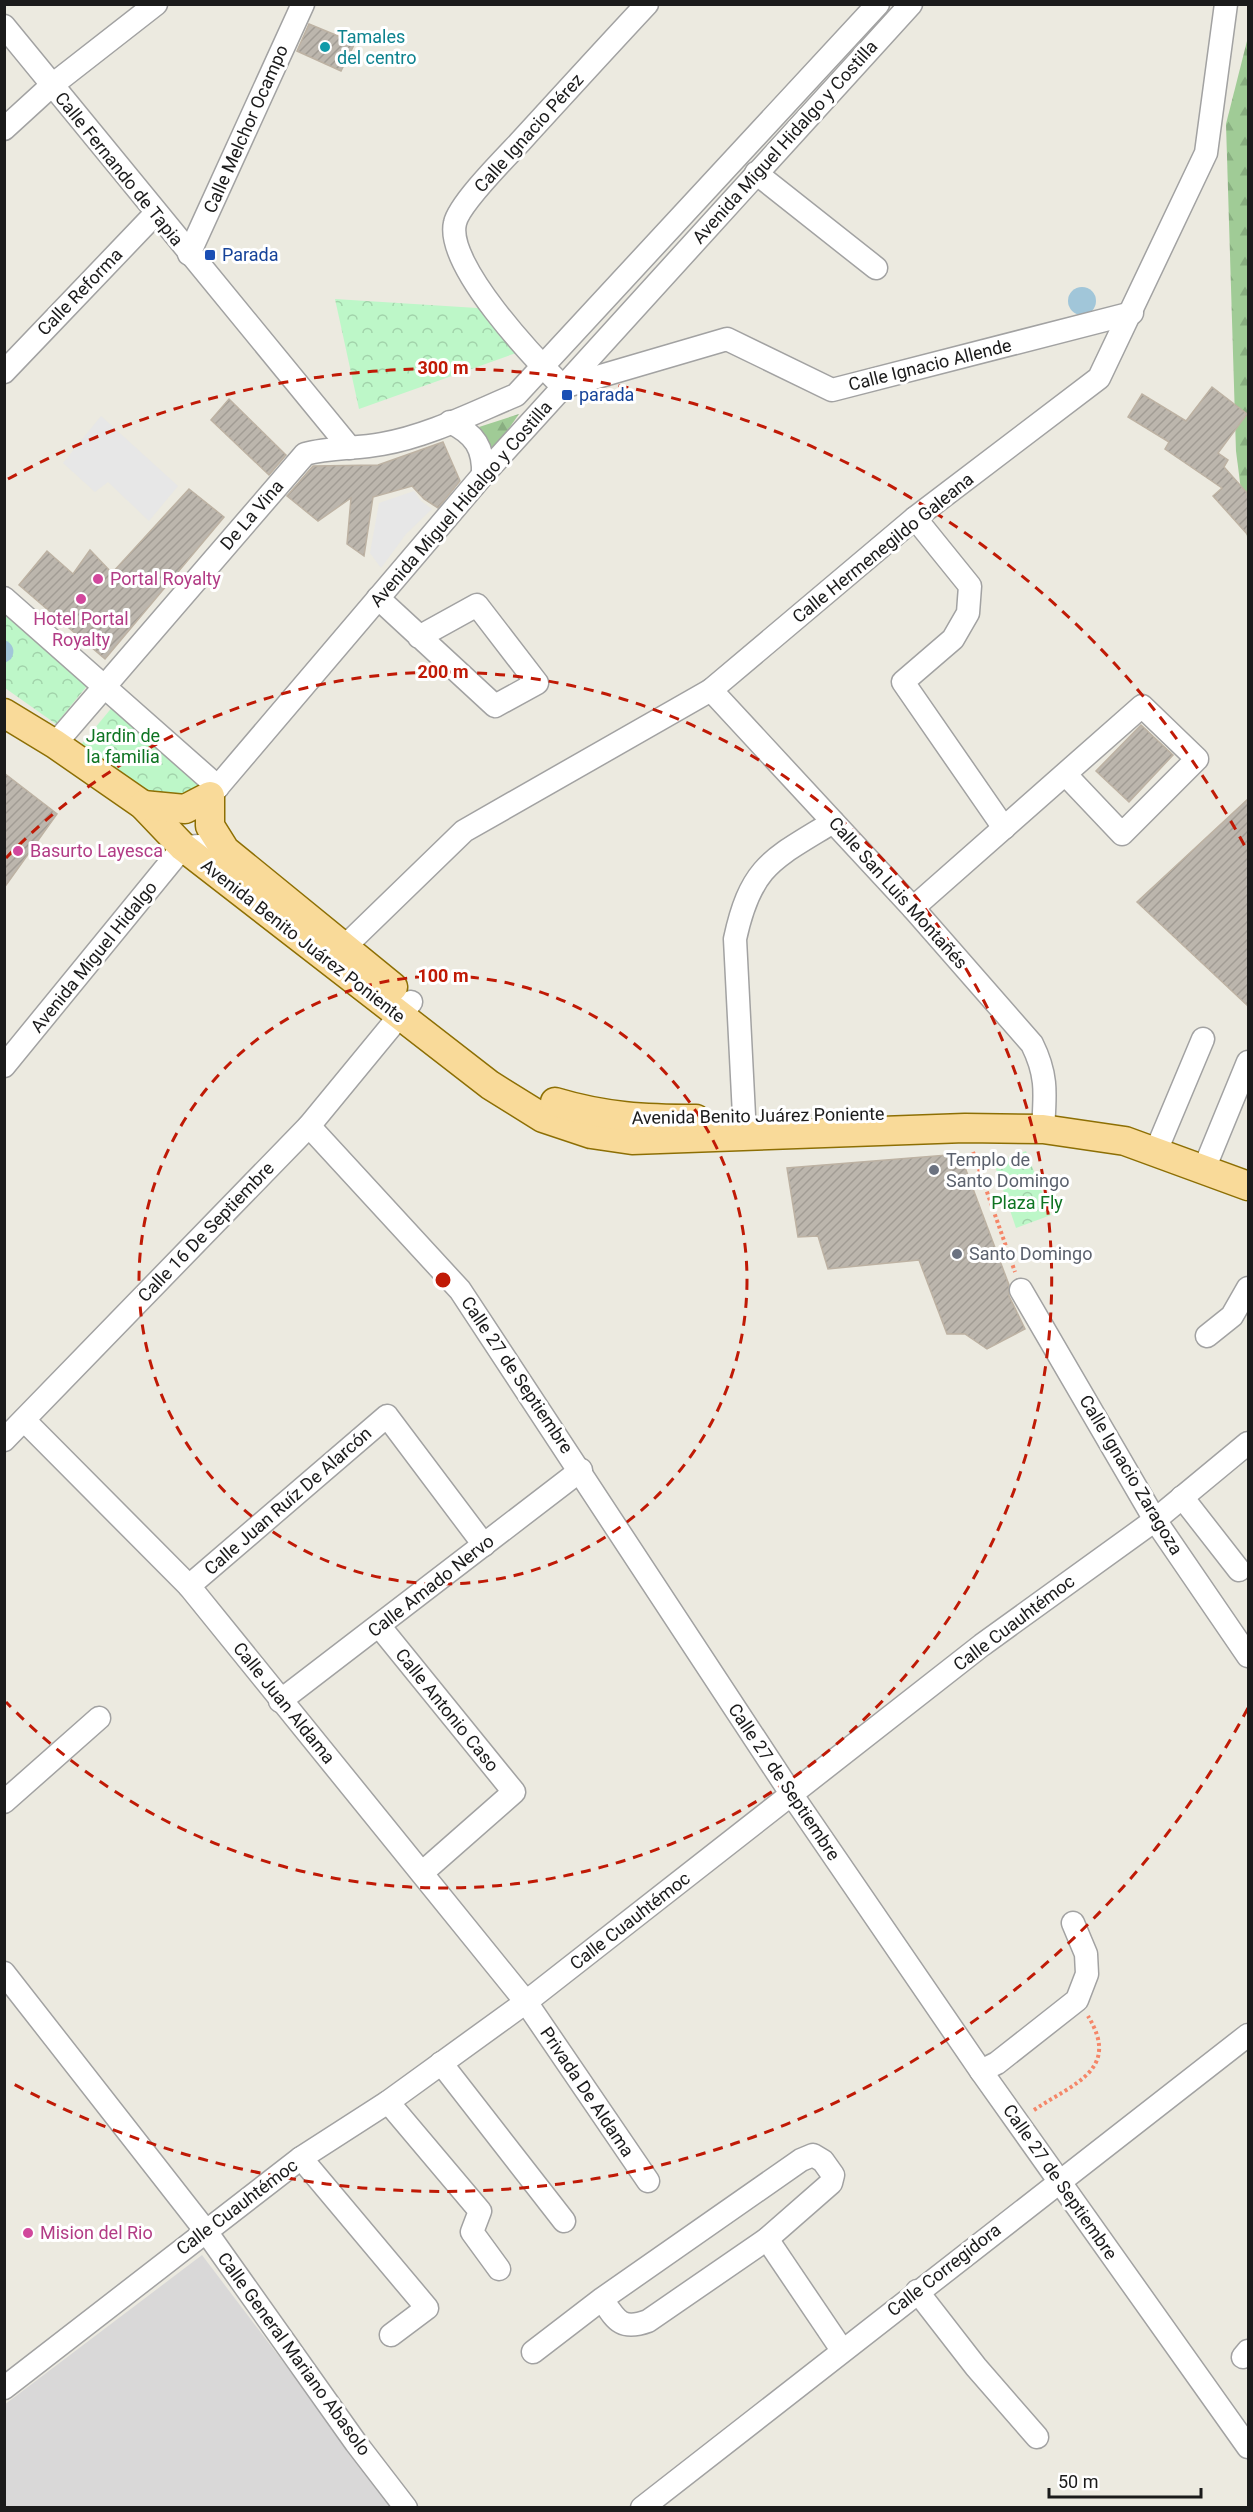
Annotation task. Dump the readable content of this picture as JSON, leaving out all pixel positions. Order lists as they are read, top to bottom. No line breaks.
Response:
{"streets":{"main road":["Avenida Benito Juárez Poniente"],"street":["Calle Melchor Ocampo","Calle Ignacio Pérez","Avenida Miguel Hidalgo y Costilla","Calle Fernando de Tapia","Calle Reforma","Calle Ignacio Allende","De La Vina","Calle Hermenegildo Galeana","Calle San Luis Montañés","Avenida Miguel Hidalgo","Calle 16 De Septiembre","Calle 27 de Septiembre","Calle Ignacio Zaragoza","Calle Juan Ruíz De Alarcón","Calle Amado Nervo","Calle Cuauhtémoc","Calle Juan Aldama","Calle Antonio Caso","Privada De Aldama","Calle Corregidora","Calle General Mariano Abasolo"]},"crossings":[["Calle Melchor Ocampo","Calle Fernando de Tapia"],["Calle Ignacio Pérez","Avenida Miguel Hidalgo y Costilla"],["Calle Ignacio Pérez","Calle Ignacio Allende"],["Avenida Miguel Hidalgo y Costilla","Calle Ignacio Allende"],["Avenida Miguel Hidalgo y Costilla","De La Vina"],["Avenida Miguel Hidalgo y Costilla","Avenida Benito Juárez Poniente"],["Calle Fernando de Tapia","Calle Reforma"],["Calle Fernando de Tapia","De La Vina"],["Calle Ignacio Allende","Calle Hermenegildo Galeana"],["De La Vina","Avenida Benito Juárez Poniente"],["Calle Hermenegildo Galeana","Calle San Luis Montañés"],["Calle Hermenegildo Galeana","Avenida Benito Juárez Poniente"],["Calle San Luis Montañés","Avenida Benito Juárez Poniente"],["Avenida Benito Juárez Poniente","Avenida Miguel Hidalgo"],["Avenida Benito Juárez Poniente","Calle 16 De Septiembre"],["Calle 16 De Septiembre","Calle 27 de Septiembre"],["Calle 16 De Septiembre","Calle Juan Aldama"],["Calle 27 de Septiembre","Calle Amado Nervo"],["Calle 27 de Septiembre","Calle Cuauhtémoc"],["Calle 27 de Septiembre","Calle Corregidora"],["Calle Ignacio Zaragoza","Calle Cuauhtémoc"],["Calle Juan Ruíz De Alarcón","Calle Amado Nervo"],["Calle Juan Ruíz De Alarcón","Calle Juan Aldama"],["Calle Amado Nervo","Calle Juan Aldama"],["Calle Amado Nervo","Calle Antonio Caso"],["Calle Cuauhtémoc","Calle Juan Aldama"],["Calle Cuauhtémoc","Privada De Aldama"],["Calle Cuauhtémoc","Calle General Mariano Abasolo"],["Calle Juan Aldama","Calle Antonio Caso"],["Calle Juan Aldama","Privada De Aldama"]],"parks":["Jardin de la familia","Plaza Fly"],"places":{"other":["Tamales del centro","Portal Royalty","Hotel Portal Royalty","Basurto Layesca","Templo de Santo Domingo","Santo Domingo","Mision del Rio"],"transit":["Parada","parada"]},"scale_bar":"50 m","rings":["300 m","200 m","100 m"]}
